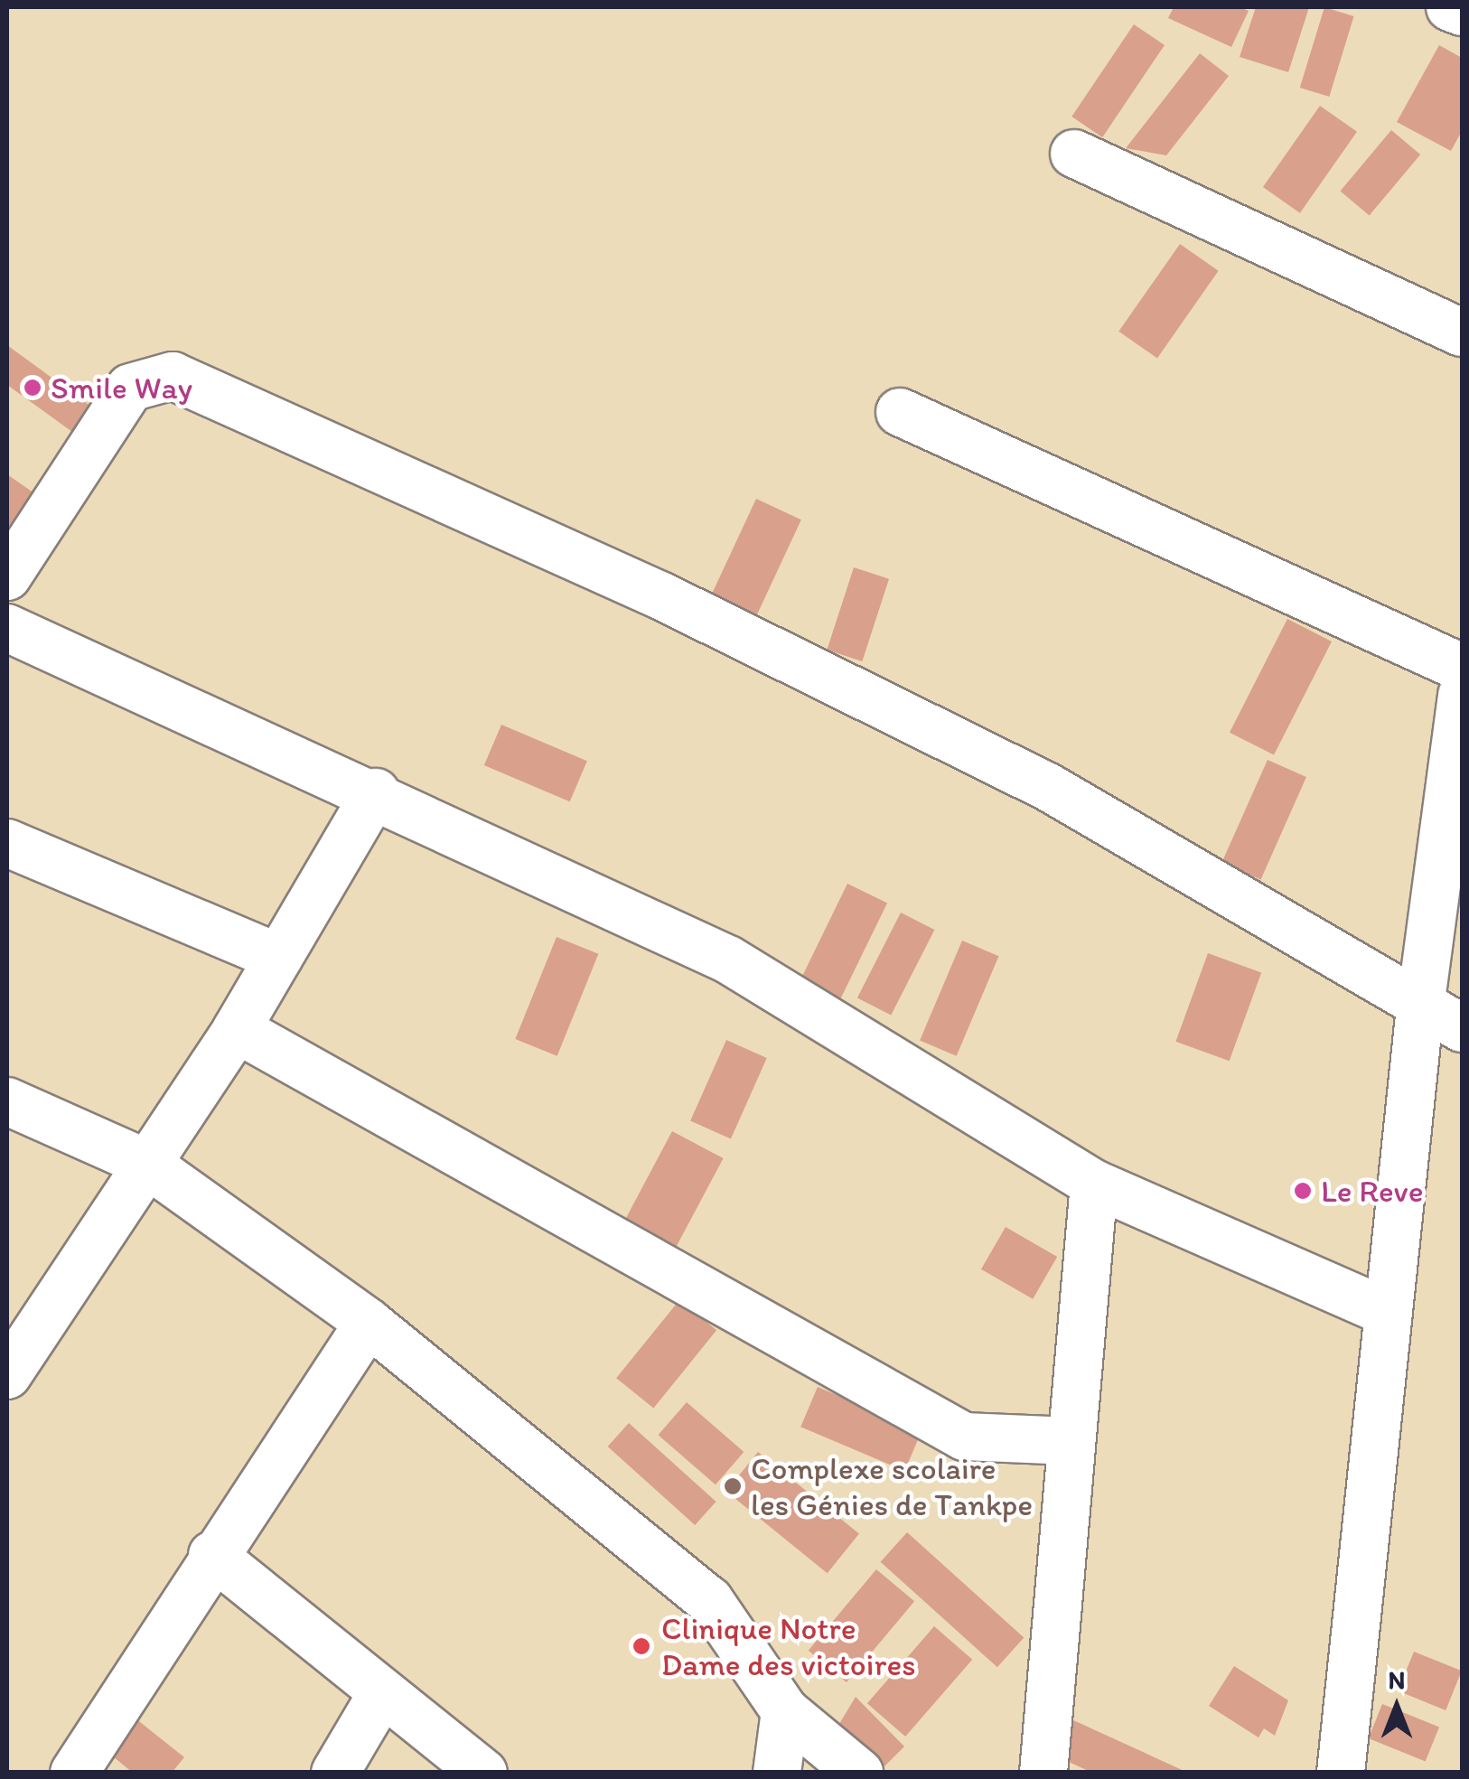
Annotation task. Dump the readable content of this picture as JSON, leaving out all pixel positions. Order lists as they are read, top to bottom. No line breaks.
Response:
{"places":["Smile Way","Le Reve","Complexe scolaire les Génies de Tankpe","Clinique Notre Dame des victoires"],"north":"top"}
